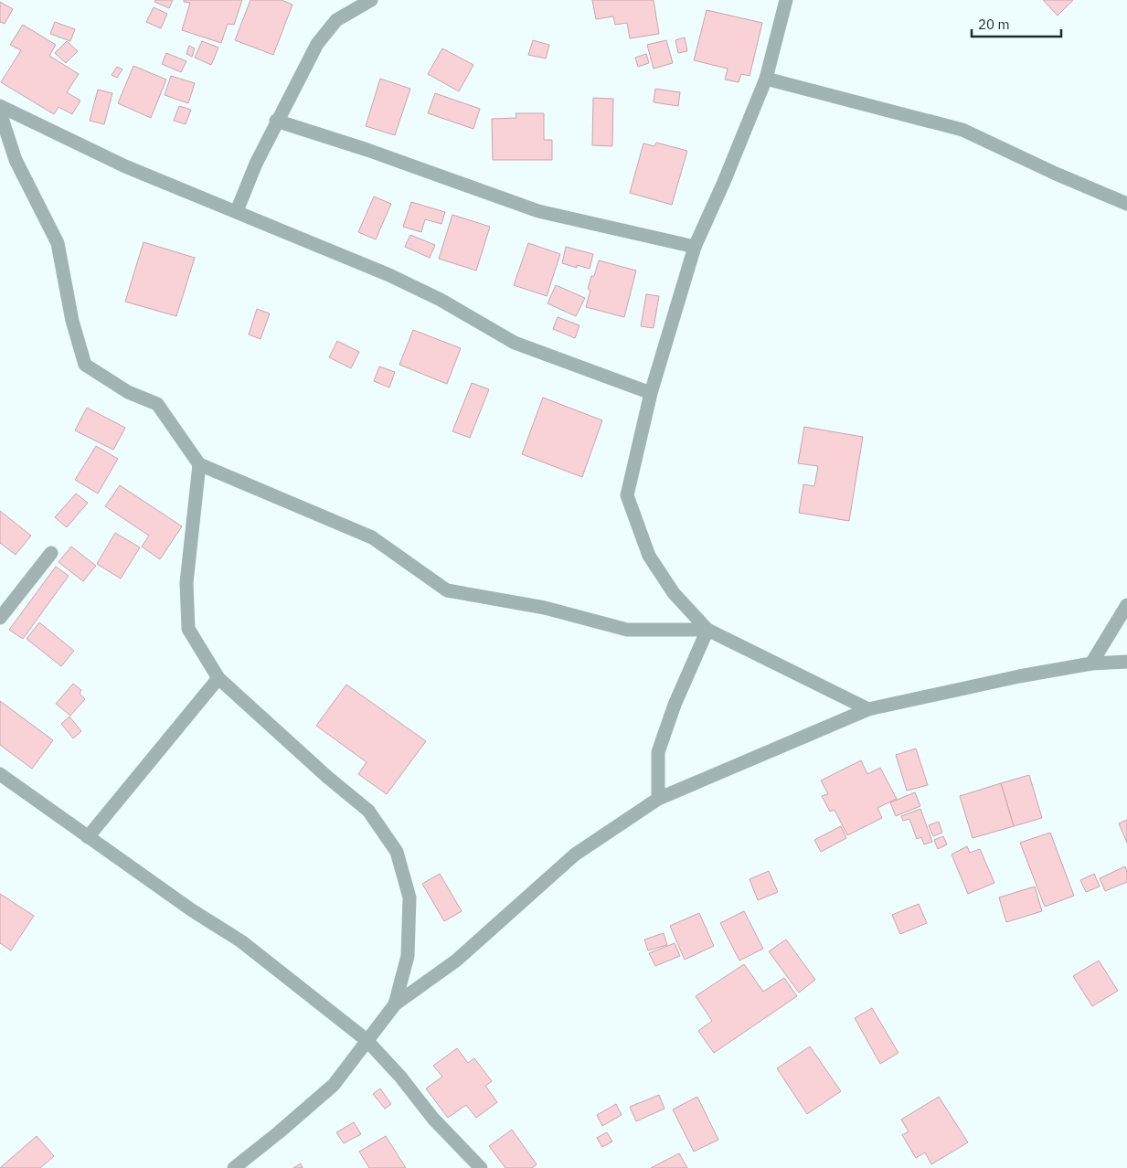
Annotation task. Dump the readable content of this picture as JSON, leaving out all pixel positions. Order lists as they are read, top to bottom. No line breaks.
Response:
{"scale_bar":"20 m"}
